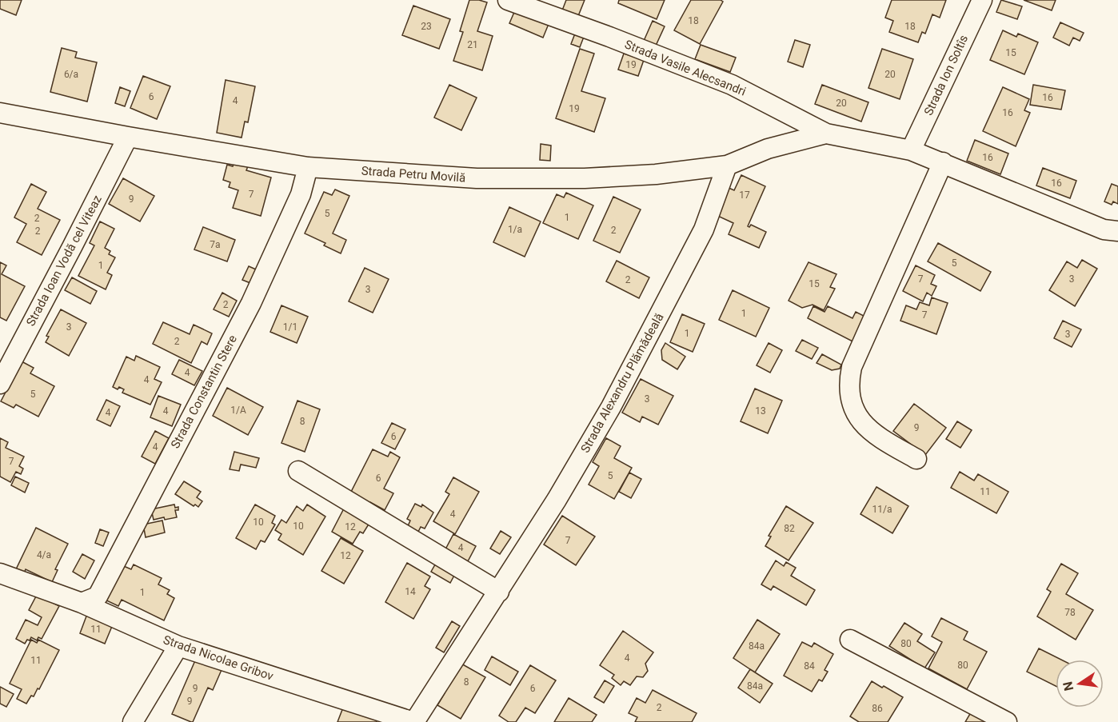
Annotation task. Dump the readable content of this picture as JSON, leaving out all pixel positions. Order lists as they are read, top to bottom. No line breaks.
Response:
{"streets":{"street":["Strada Vasile Alecsandri","Strada Ion Soltîs","Strada Petru Movilă","Strada Ioan Vodă cel Viteaz","Strada Alexandru Plămădeală","Strada Constantin Stere","Strada Nicolae Gribov"]},"crossings":[["Strada Vasile Alecsandri","Strada Ion Soltîs"],["Strada Vasile Alecsandri","Strada Petru Movilă"],["Strada Petru Movilă","Strada Ioan Vodă cel Viteaz"],["Strada Petru Movilă","Strada Alexandru Plămădeală"],["Strada Petru Movilă","Strada Constantin Stere"],["Strada Alexandru Plămădeală","Strada Nicolae Gribov"],["Strada Constantin Stere","Strada Nicolae Gribov"]],"house_numbers":["18","23","18","21","15","19","6/a","20","6","16","4","20","19","16","16","16","7","17","9","5","1","2","1/a","2","2","7a","5","1","7","3","2","15","3","2","1","7","3","1/1","1","3","2","4","4","5","3","1/A","4","13","4","8","9","6","4","7","5","6","11","11/a","4","10","10","12","82","7","4","4/a","12","14","1","78","11","80","84a","4","11","80","84","8","84a","9","6","9","2","86"],"north":"left"}
